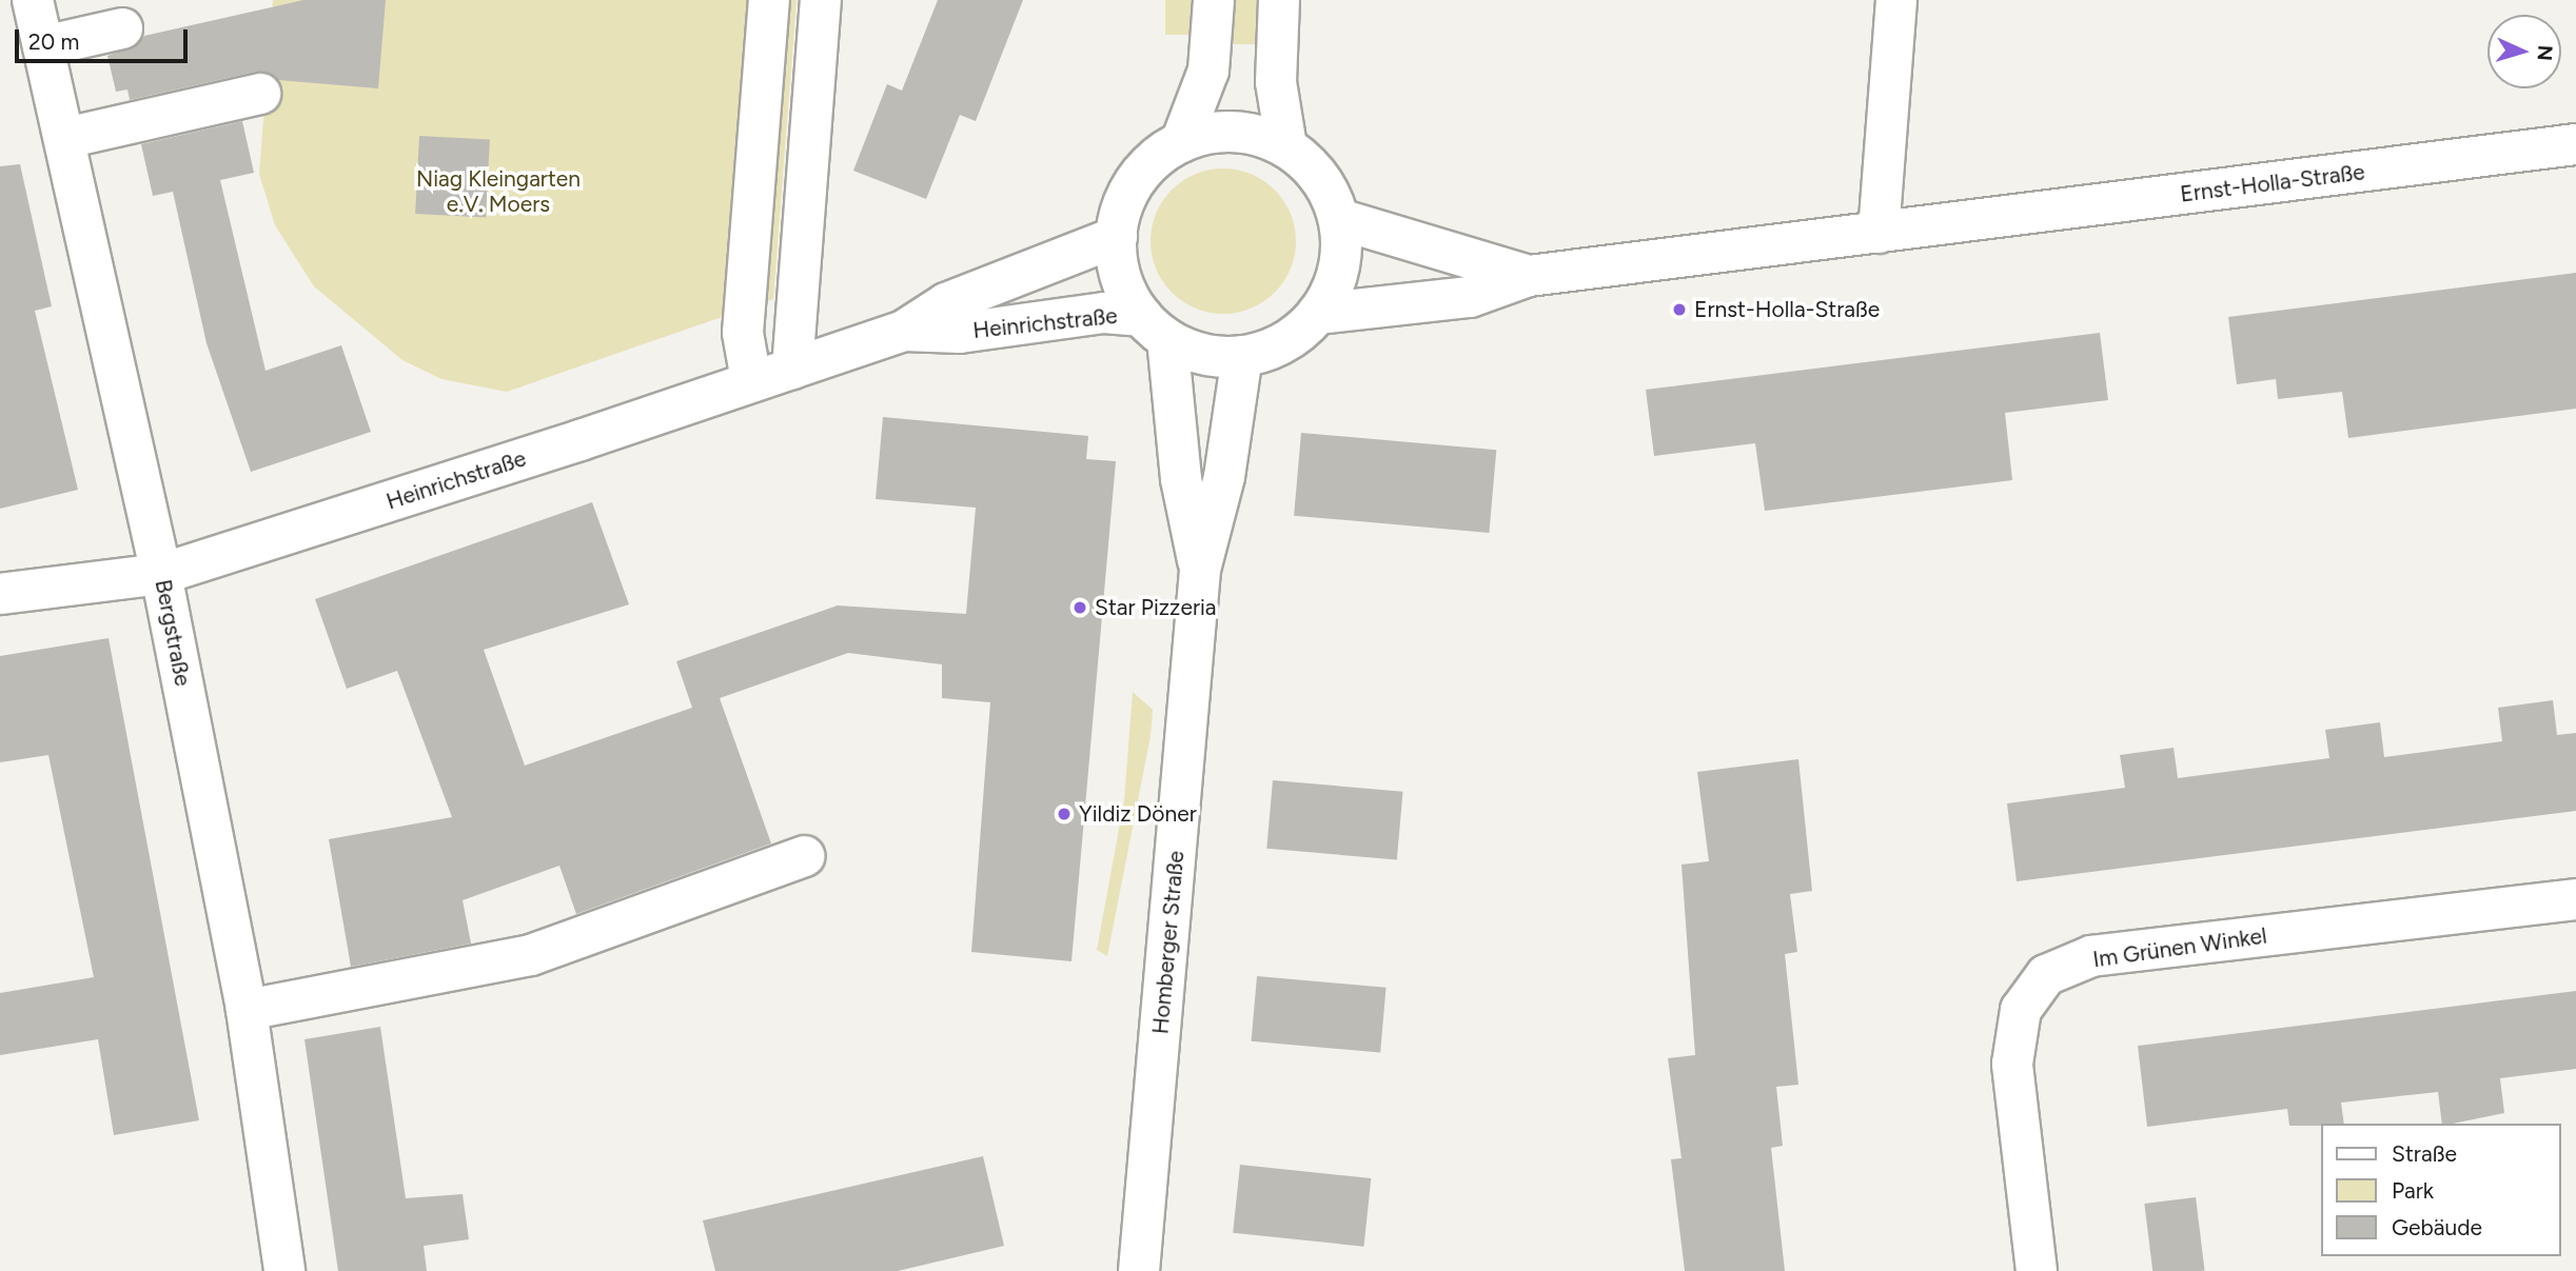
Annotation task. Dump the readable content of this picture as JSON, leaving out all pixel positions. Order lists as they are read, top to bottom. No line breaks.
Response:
{"streets":{"street":["Ernst-Holla-Straße","Heinrichstraße","Bergstraße","Homberger Straße","Im Grünen Winkel"]},"crossings":[["Ernst-Holla-Straße","Heinrichstraße"],["Ernst-Holla-Straße","Homberger Straße"],["Heinrichstraße","Bergstraße"],["Heinrichstraße","Homberger Straße"]],"parks":["Niag Kleingarten e.V. Moers"],"places":["Ernst-Holla-Straße","Star Pizzeria","Yildiz Döner"],"legend":["Straße","Park","Gebäude"],"scale_bar":"20 m","north":"right"}
